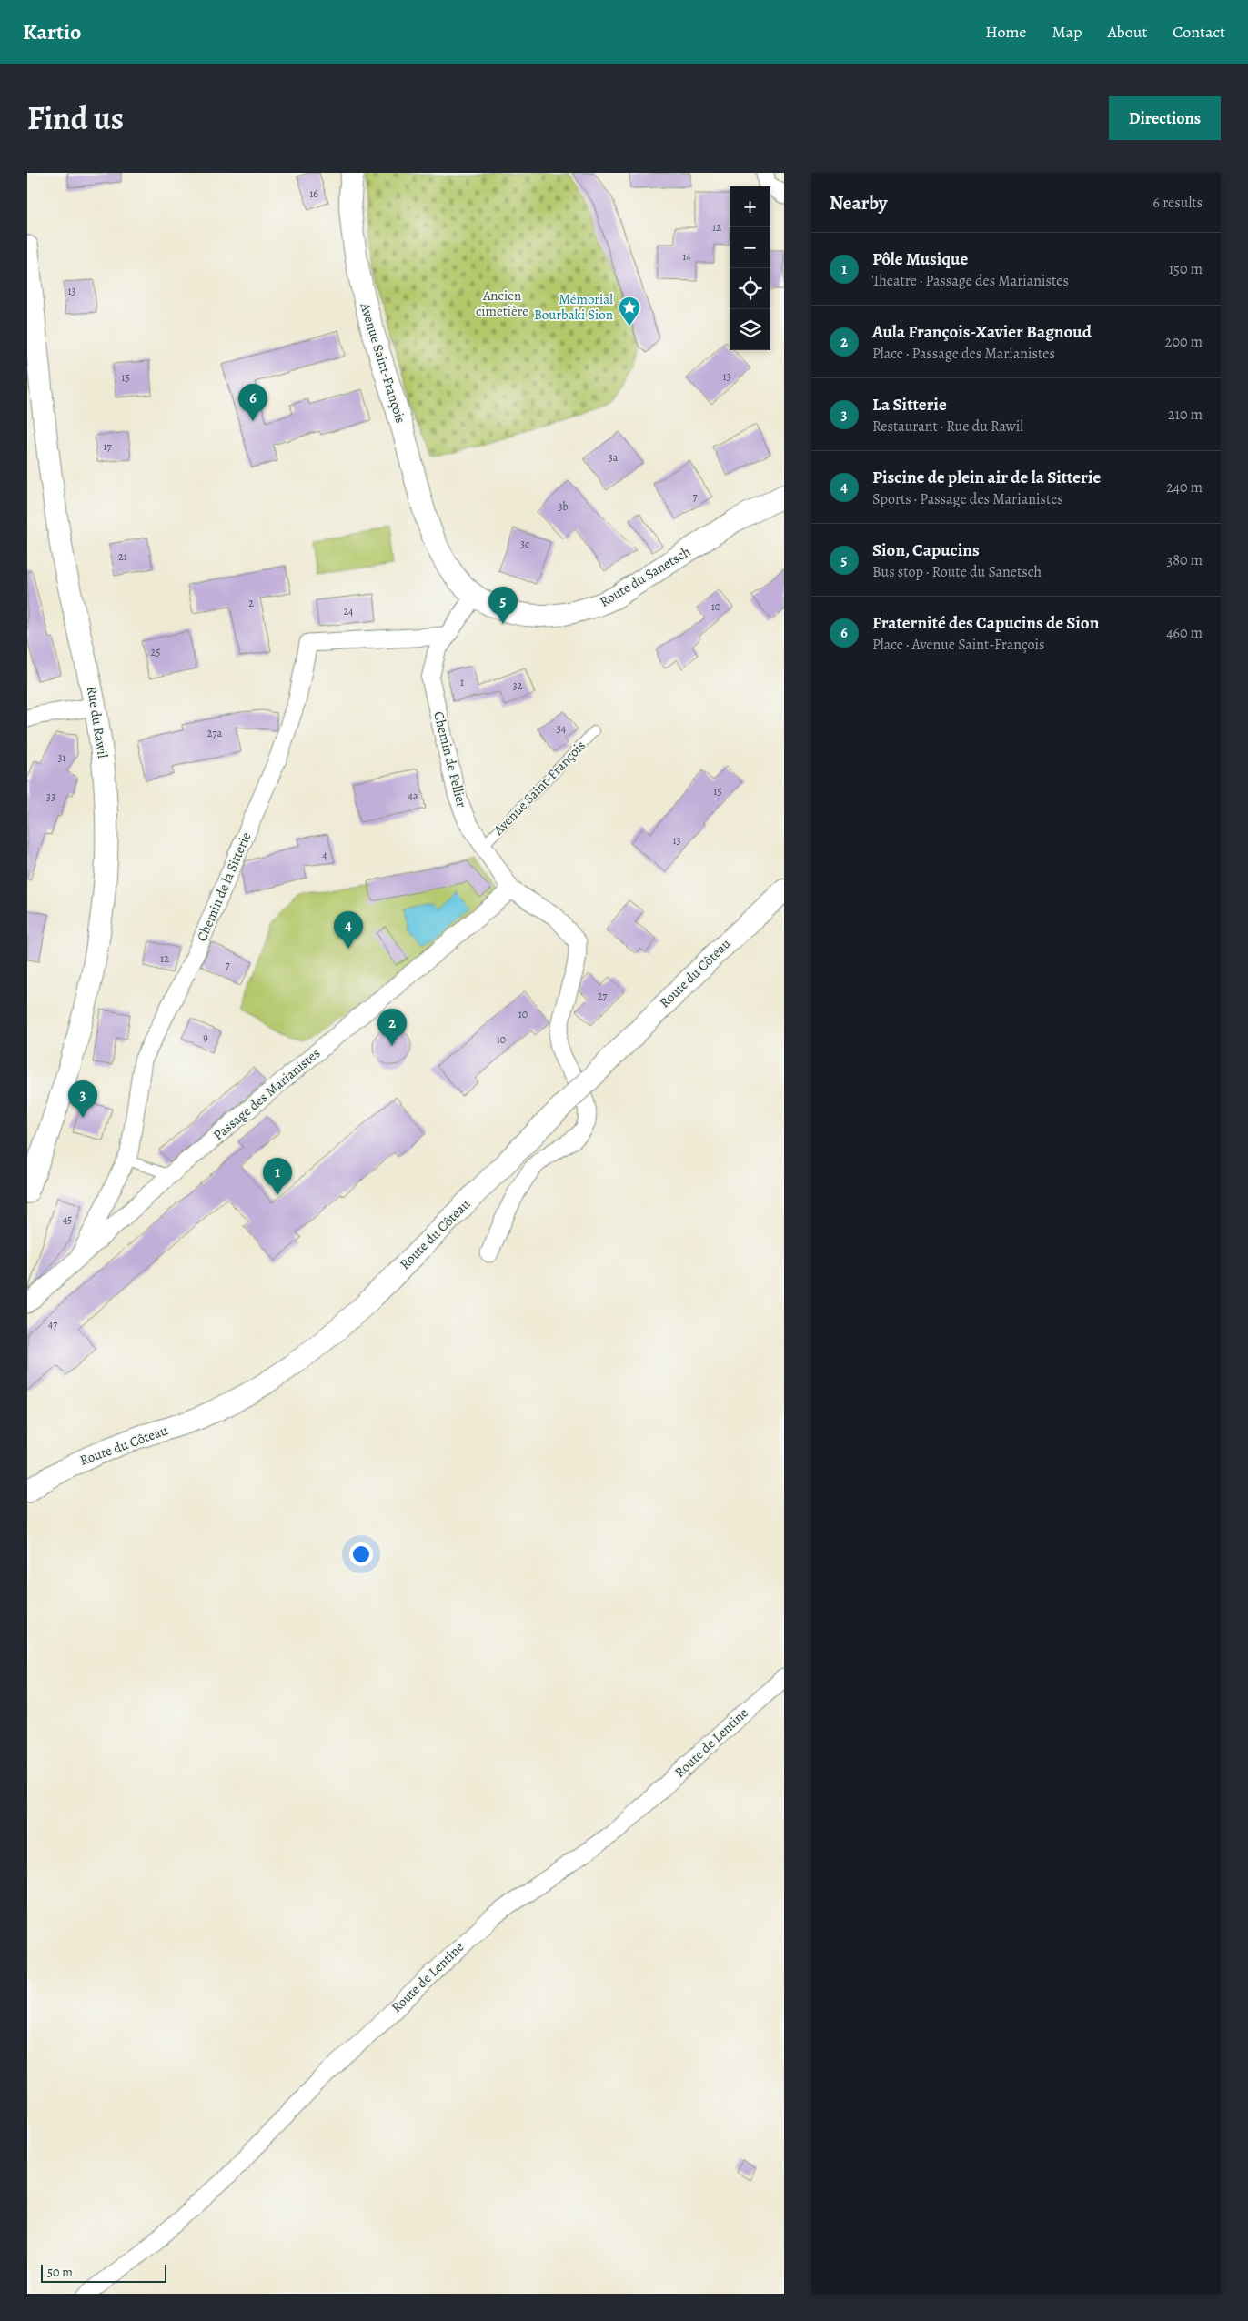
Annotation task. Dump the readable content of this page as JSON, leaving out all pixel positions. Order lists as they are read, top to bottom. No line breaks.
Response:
{"streets":{"street":["Avenue Saint-François","Route du Sanetsch","Rue du Rawil","Chemin de Pellier","Chemin de la Sitterie","Route du Côteau","Passage des Marianistes","Route de Lentine"]},"crossings":[["Avenue Saint-François","Route du Sanetsch"],["Avenue Saint-François","Chemin de Pellier"],["Route du Sanetsch","Chemin de Pellier"],["Chemin de Pellier","Chemin de la Sitterie"],["Chemin de Pellier","Passage des Marianistes"],["Chemin de la Sitterie","Passage des Marianistes"]],"parks":["Ancien cimetière"],"places":{"place":["Mémorial Bourbaki Sion"]},"house_numbers":["16","12","14","13","13","15","17","3a","7","3b","3c","21","2","10","24","25","1","32","34","27a","31","15","4a","33","13","4","12","7","27","10","9","10","45","47"],"scale_bar":"50 m","page":{"header":"Kartio","nav":["Home","Map","About","Contact"],"title":"Find us","buttons":"Directions","heading":["Nearby","6 results"],"map_buttons":["+","−"],"list":[{"mark":"1","name":"Pôle Musique","note":"Theatre · Passage des Marianistes","value":"150 m"},{"mark":"2","name":"Aula François-Xavier Bagnoud","note":"Place · Passage des Marianistes","value":"200 m"},{"mark":"3","name":"La Sitterie","note":"Restaurant · Rue du Rawil","value":"210 m"},{"mark":"4","name":"Piscine de plein air de la Sitterie","note":"Sports · Passage des Marianistes","value":"240 m"},{"mark":"5","name":"Sion, Capucins","note":"Bus stop · Route du Sanetsch","value":"380 m"},{"mark":"6","name":"Fraternité des Capucins de Sion","note":"Place · Avenue Saint-François","value":"460 m"}],"pins":["6","5","4","2","3","1"],"scale":"50 m"}}
